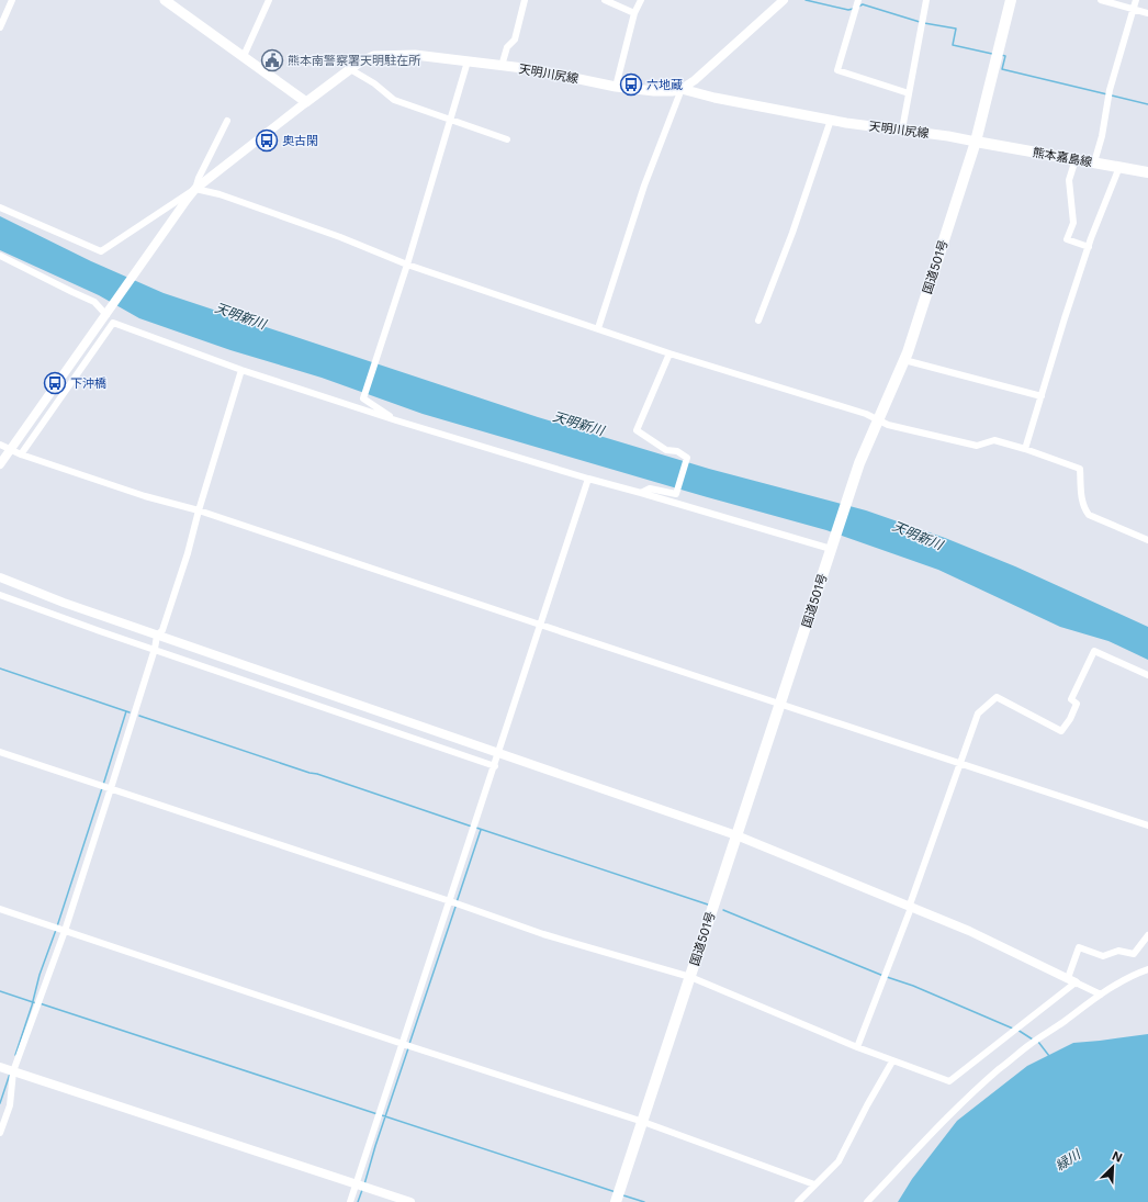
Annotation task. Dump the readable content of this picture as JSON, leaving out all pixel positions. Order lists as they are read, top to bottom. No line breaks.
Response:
{"streets":{"main road":["天明川尻線","熊本嘉島線","国道501号"]},"crossings":[["天明川尻線","熊本嘉島線"],["天明川尻線","国道501号"],["熊本嘉島線","国道501号"]],"water":["天明新川","緑川"],"places":{"public building":["熊本南警察署天明駐在所"],"bus stop":["六地蔵","奥古閑","下沖橋"]},"north":"top right"}
